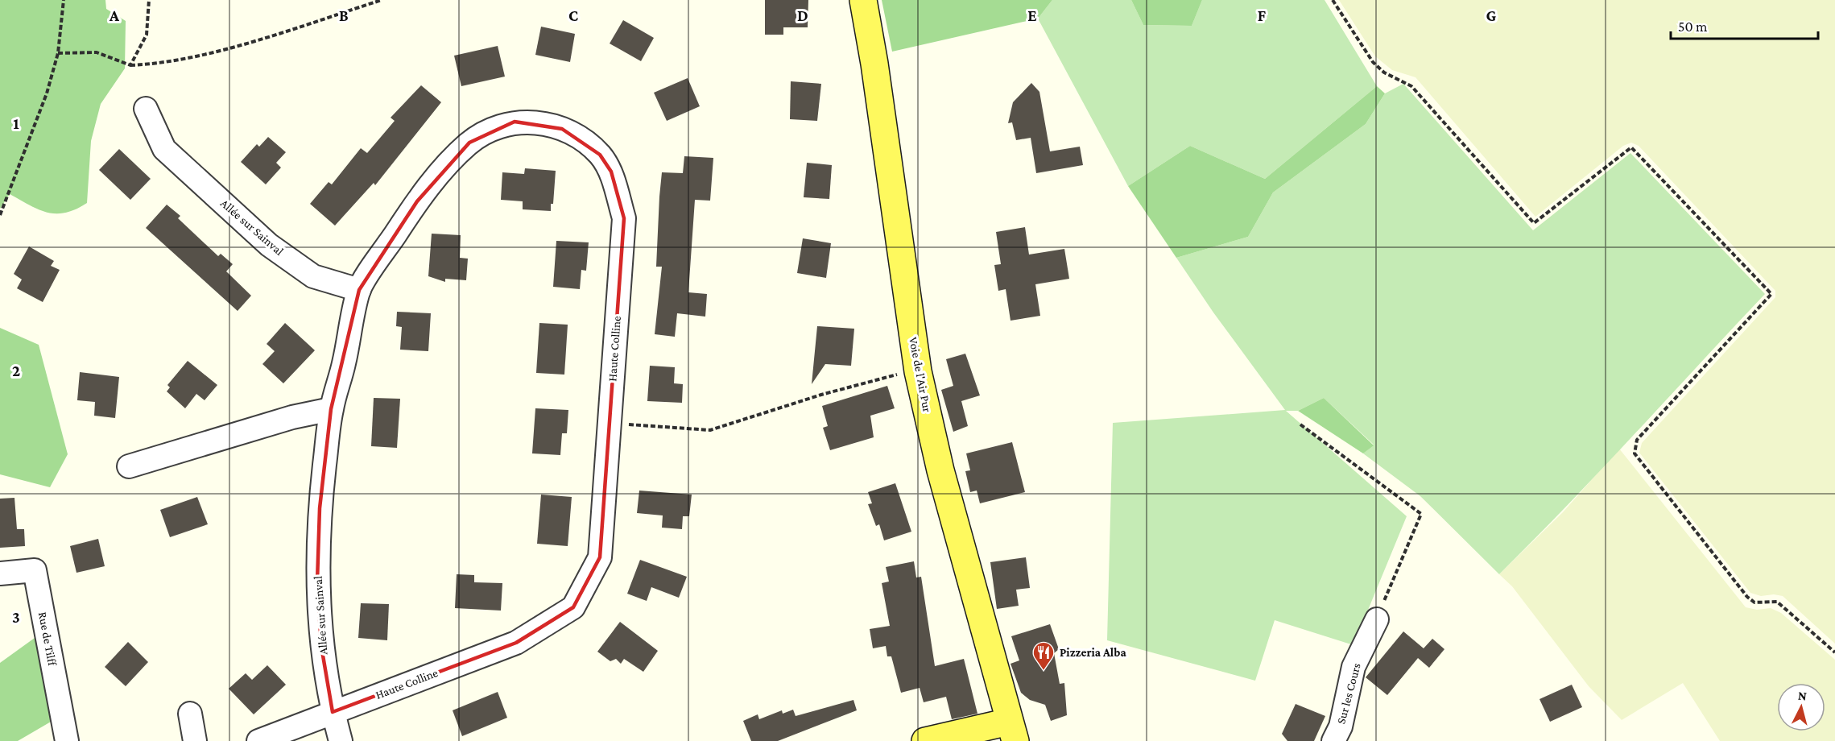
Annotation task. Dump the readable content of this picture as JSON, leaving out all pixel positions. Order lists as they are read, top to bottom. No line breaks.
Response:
{"streets":{"main road":["Voie de l'Air Pur"],"street":["Allée sur Sainval","Haute Colline","Rue de Tilff","Sur les Cours"]},"crossings":[["Allée sur Sainval","Haute Colline"]],"places":{"restaurant":["Pizzeria Alba"]},"scale_bar":"50 m","north":"top","grid":{"columns":["A","B","C","D","E","F","G"],"rows":["1","2","3"]}}
